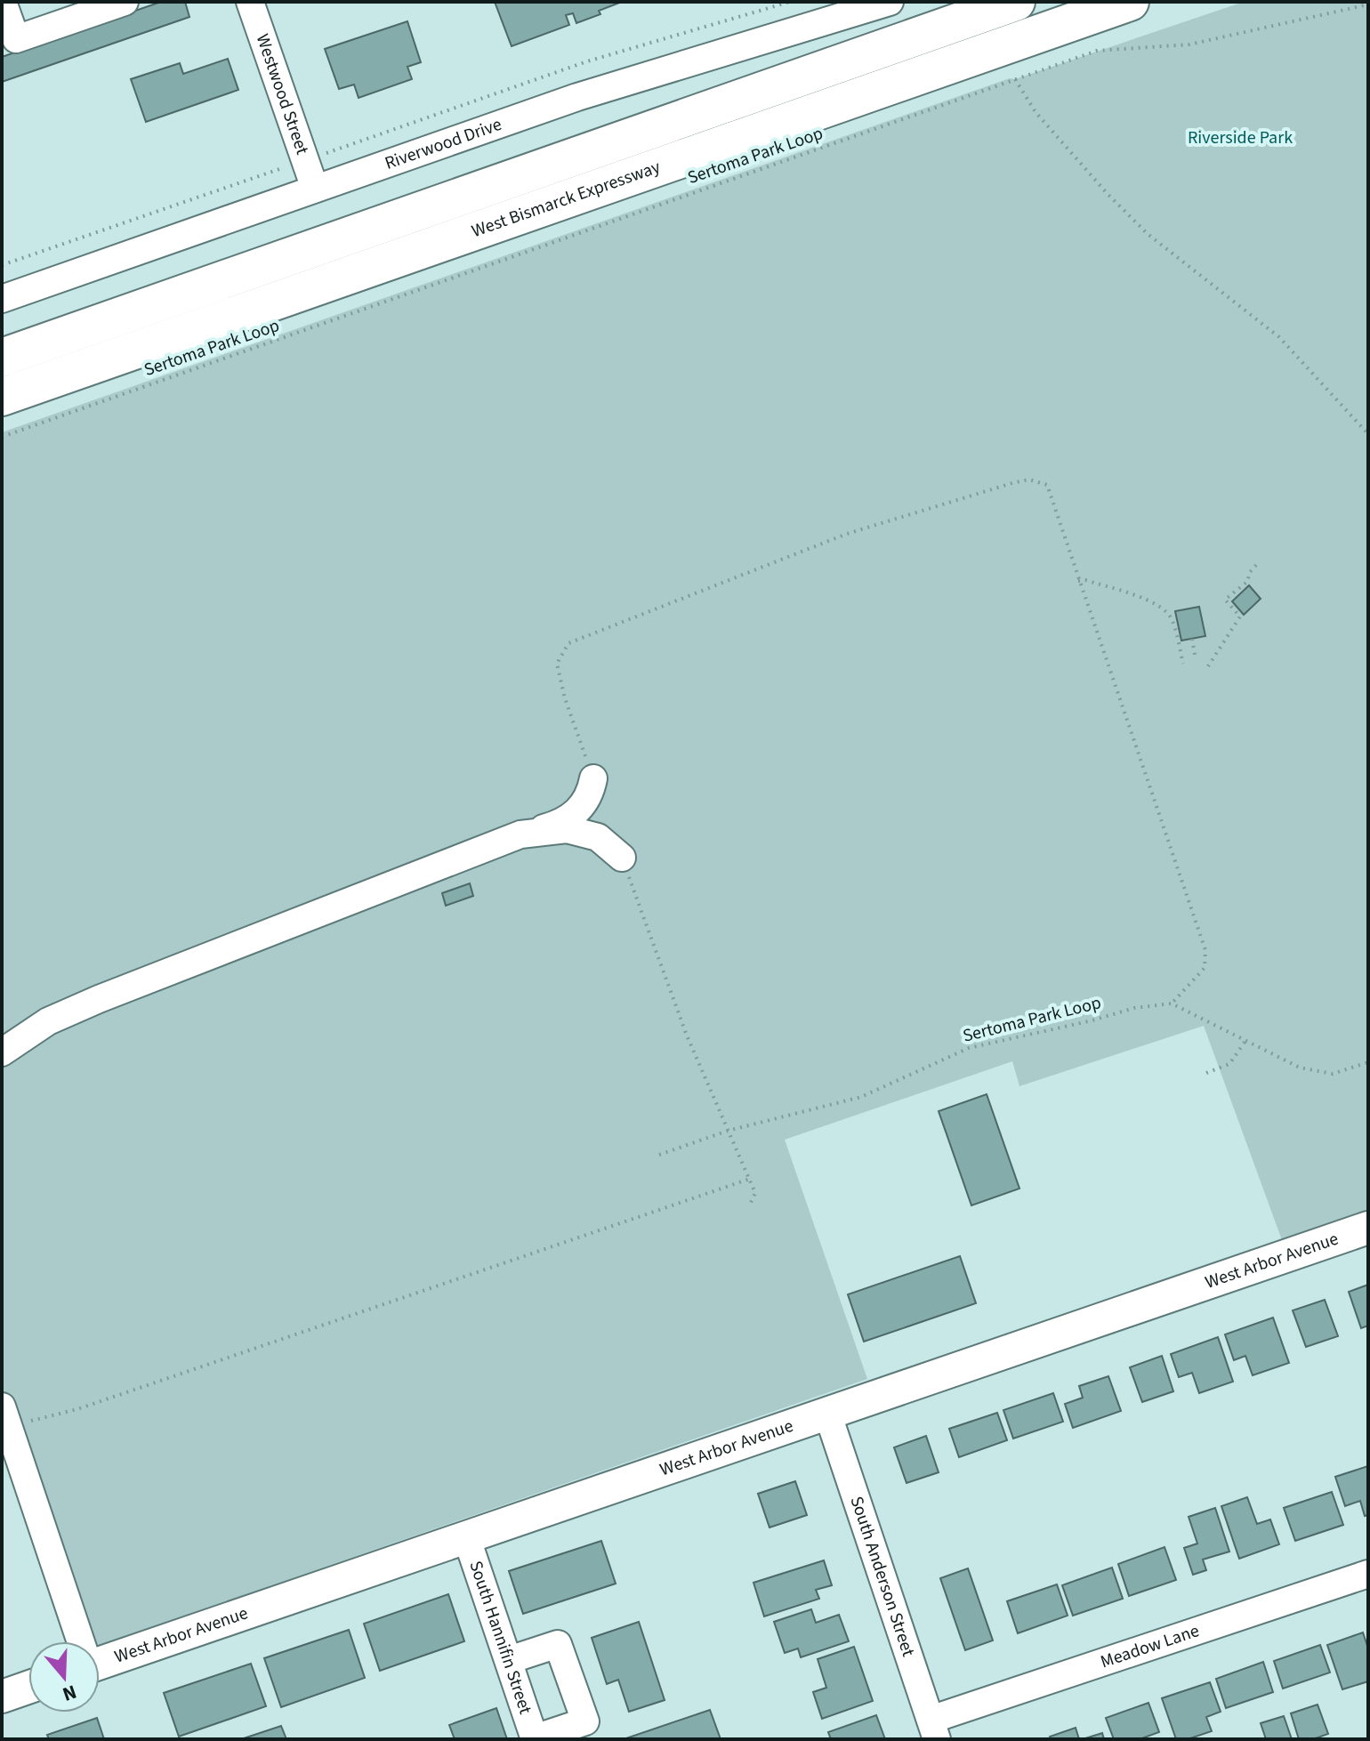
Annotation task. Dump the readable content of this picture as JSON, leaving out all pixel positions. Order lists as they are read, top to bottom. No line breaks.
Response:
{"streets":{"highway":["West Bismarck Expressway"],"main road":["West Arbor Avenue"],"street":["Westwood Street","Riverwood Drive","South Anderson Street","South Hannifin Street","Meadow Lane"],"path":["Sertoma Park Loop"]},"crossings":[["Westwood Street","Riverwood Drive"],["West Arbor Avenue","South Anderson Street"],["West Arbor Avenue","South Hannifin Street"],["South Anderson Street","Meadow Lane"]],"parks":["Riverside Park"],"north":"bottom"}
